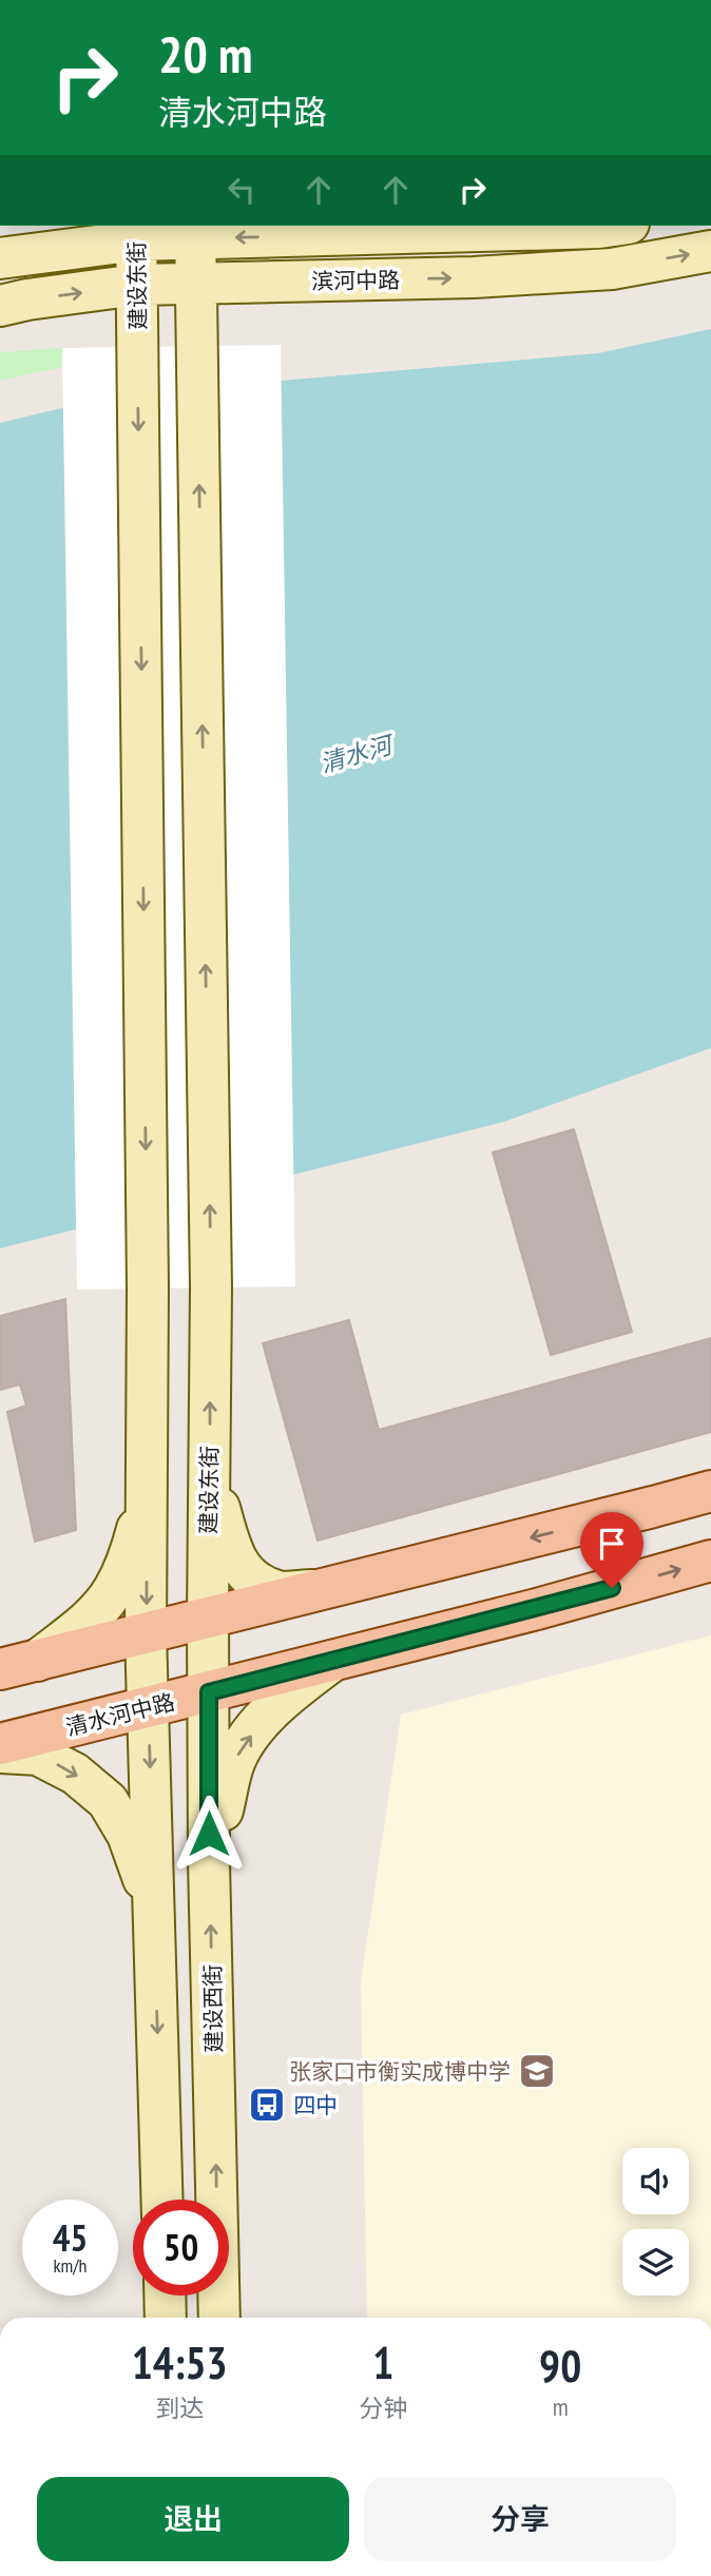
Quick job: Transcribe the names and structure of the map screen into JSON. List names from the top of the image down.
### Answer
{
  "streets": {
    "main road": [
      "滨河中路",
      "建设东街",
      "清水河中路",
      "建设西街"
    ]
  },
  "crossings": [
    ["滨河中路", "建设东街"],
    ["建设东街", "清水河中路"],
    ["建设东街", "建设西街"],
    ["清水河中路", "建设西街"]
  ],
  "water": ["清水河"],
  "places": {
    "school or university": ["张家口市衡实成博中学"],
    "bus stop": ["四中"]
  },
  "page": {
    "turn": ["20 m", "清水河中路"],
    "speed": "45 km/h",
    "limit": "50",
    "eta": [
      "14:53",
      "到达",
      "1",
      "分钟",
      "90",
      "m"
    ],
    "buttons": ["退出", "分享"]
  }
}
